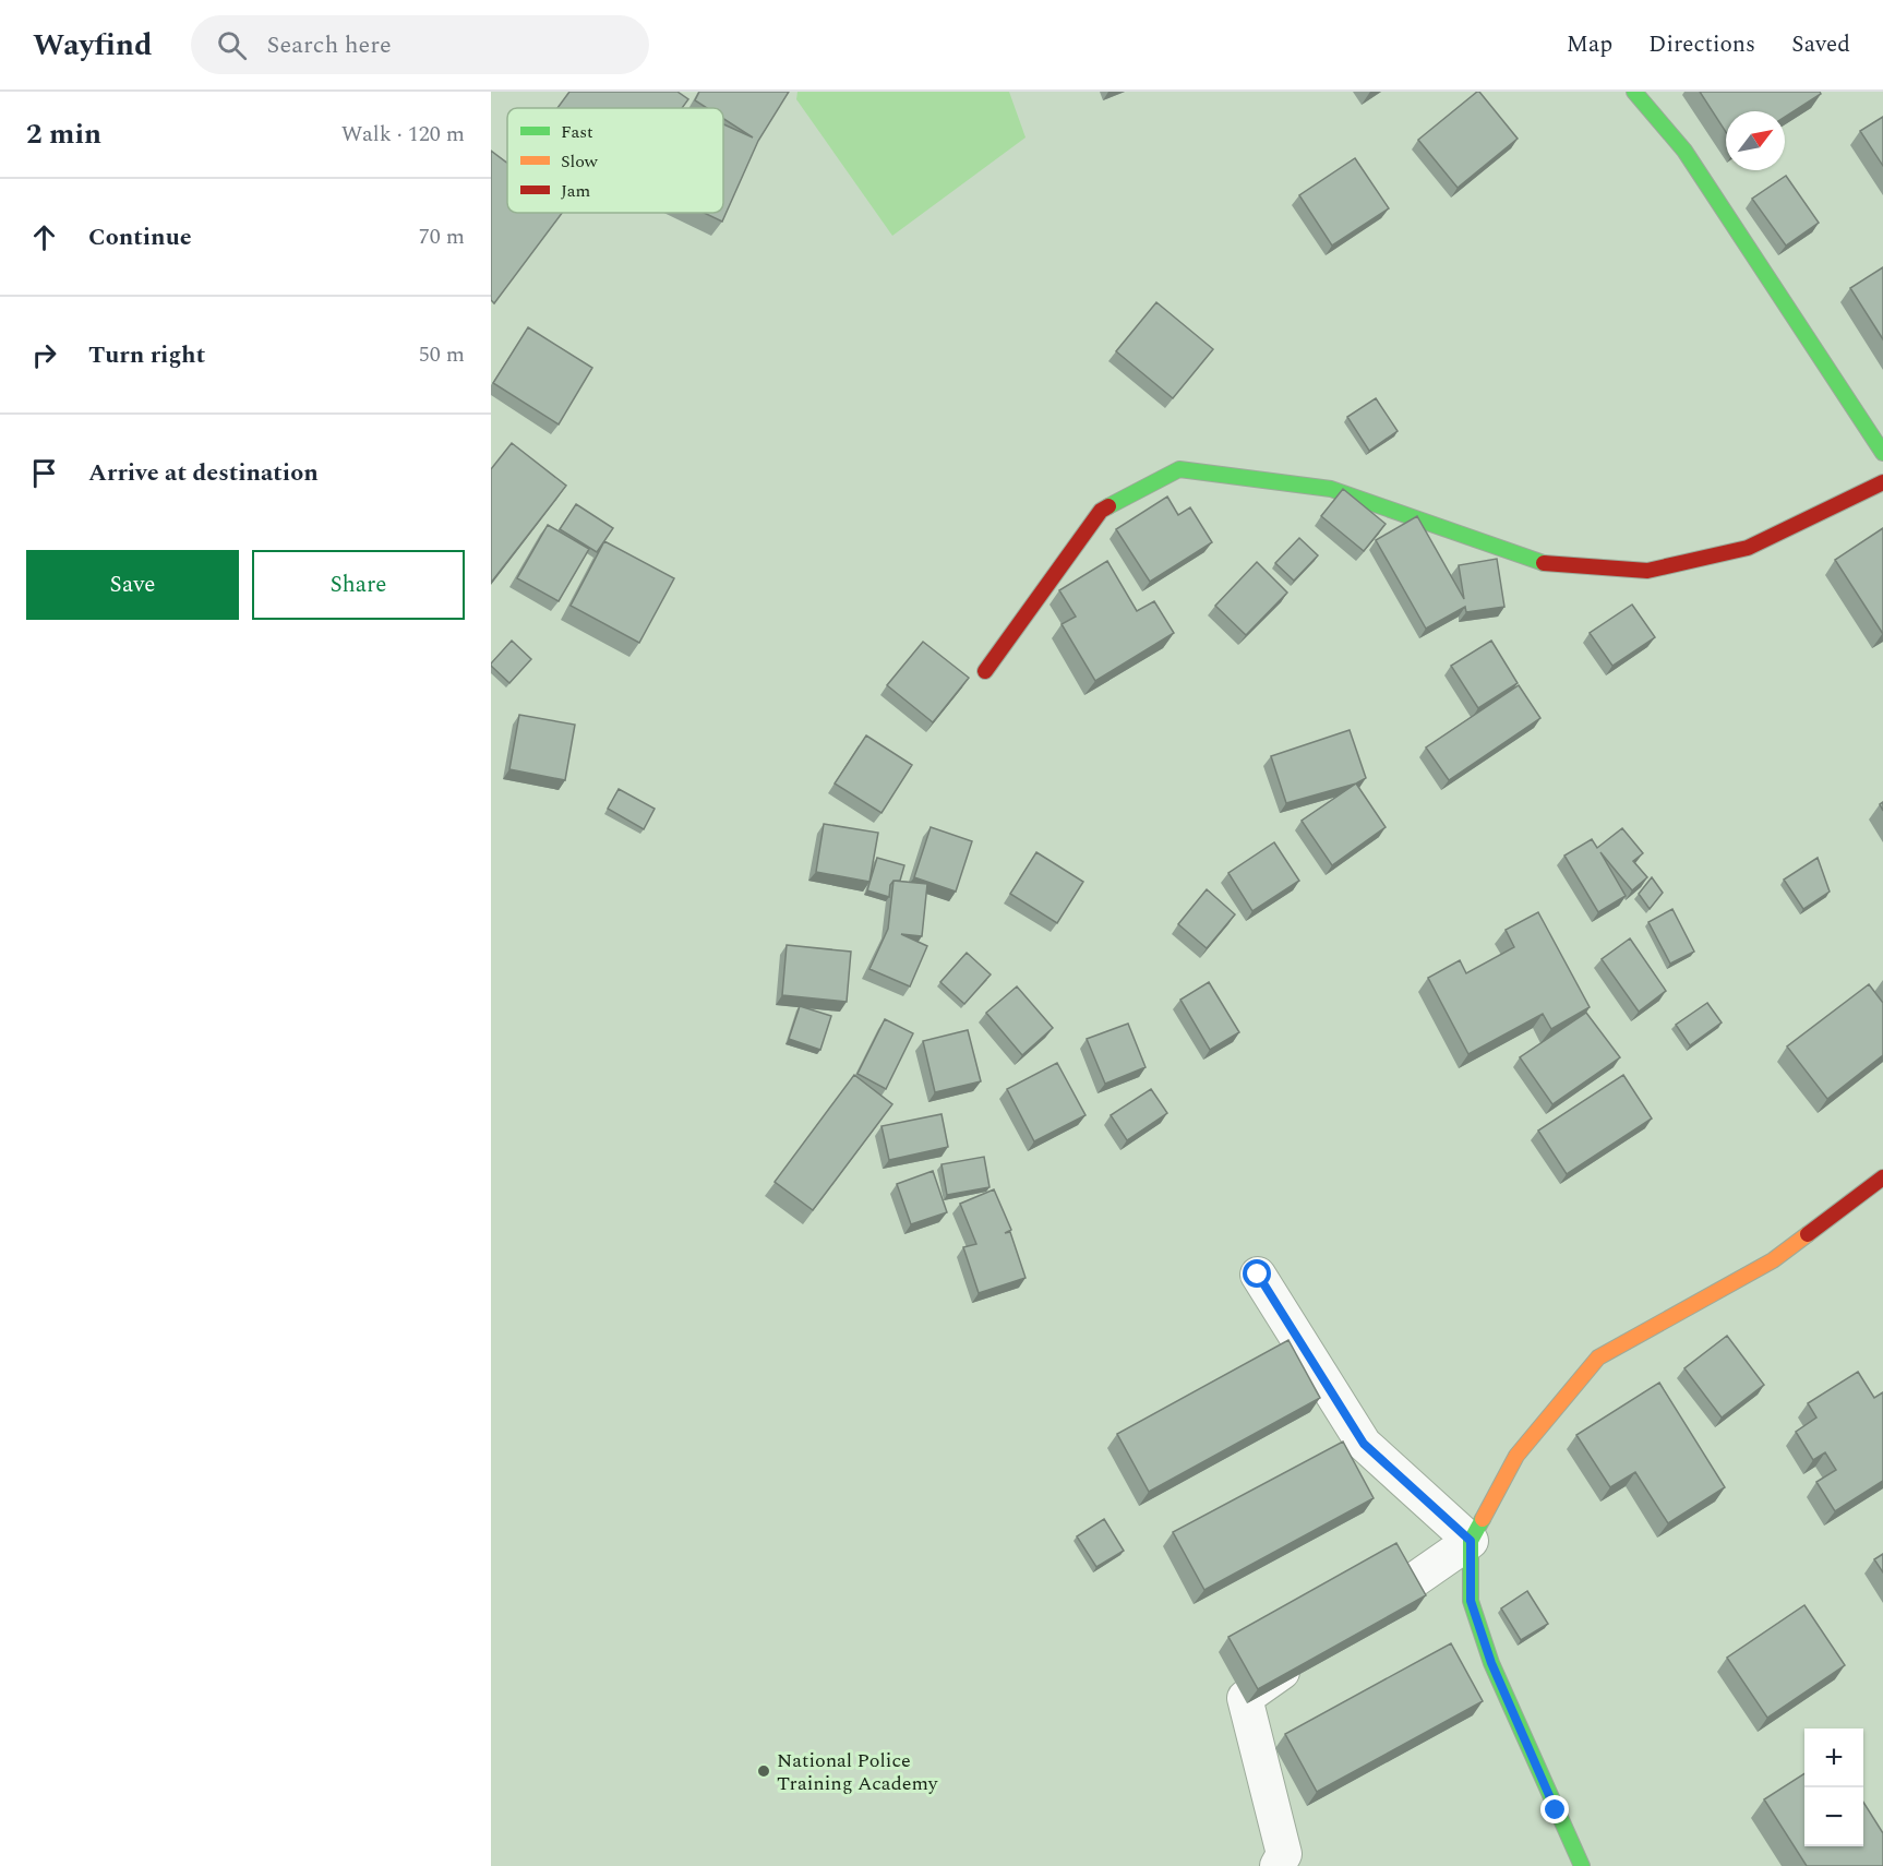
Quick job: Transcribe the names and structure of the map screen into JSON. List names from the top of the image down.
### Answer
{
  "places": ["National Police Training Academy"],
  "legend": ["Fast", "Slow", "Jam"],
  "north": "top right",
  "page": {
    "header": "Wayfind",
    "search": "Search here",
    "nav": ["Map", "Directions", "Saved"],
    "heading": ["2 min", "Walk · 120 m"],
    "list": [
      ["Continue", "70 m"],
      ["Turn right", "50 m"],
      "Arrive at destination"
    ],
    "buttons": ["Save", "Share"],
    "map_buttons": ["+", "−"]
  }
}
